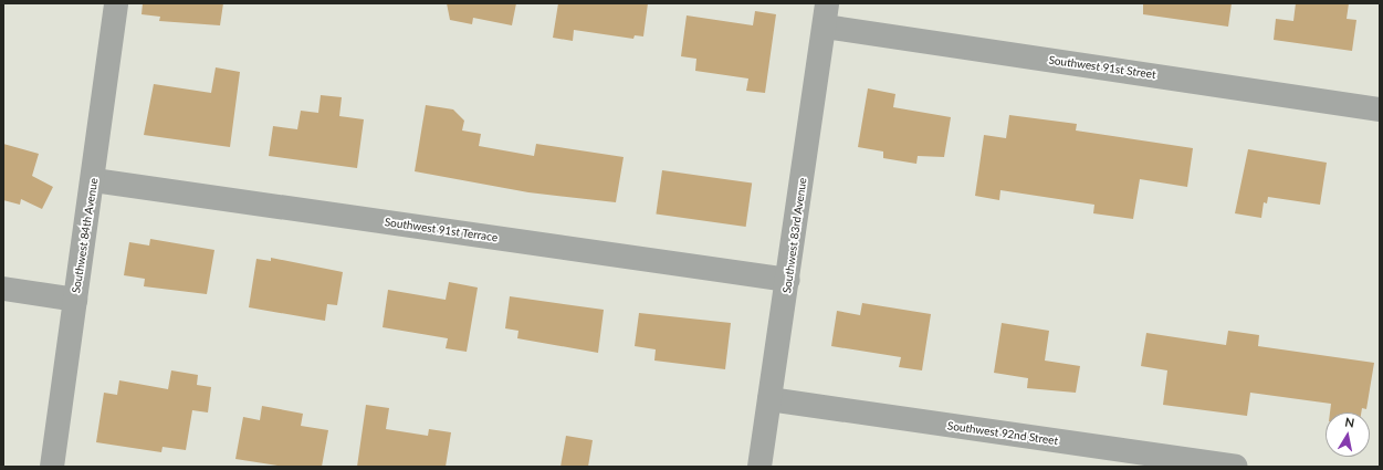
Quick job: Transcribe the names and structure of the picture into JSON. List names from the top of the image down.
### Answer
{
  "streets": {
    "street": [
      "Southwest 91st Street",
      "Southwest 91st Terrace",
      "Southwest 84th Avenue",
      "Southwest 83rd Avenue",
      "Southwest 92nd Street"
    ]
  },
  "crossings": [
    ["Southwest 91st Street", "Southwest 83rd Avenue"],
    ["Southwest 91st Terrace", "Southwest 84th Avenue"],
    ["Southwest 91st Terrace", "Southwest 83rd Avenue"],
    ["Southwest 83rd Avenue", "Southwest 92nd Street"]
  ],
  "north": "top"
}
